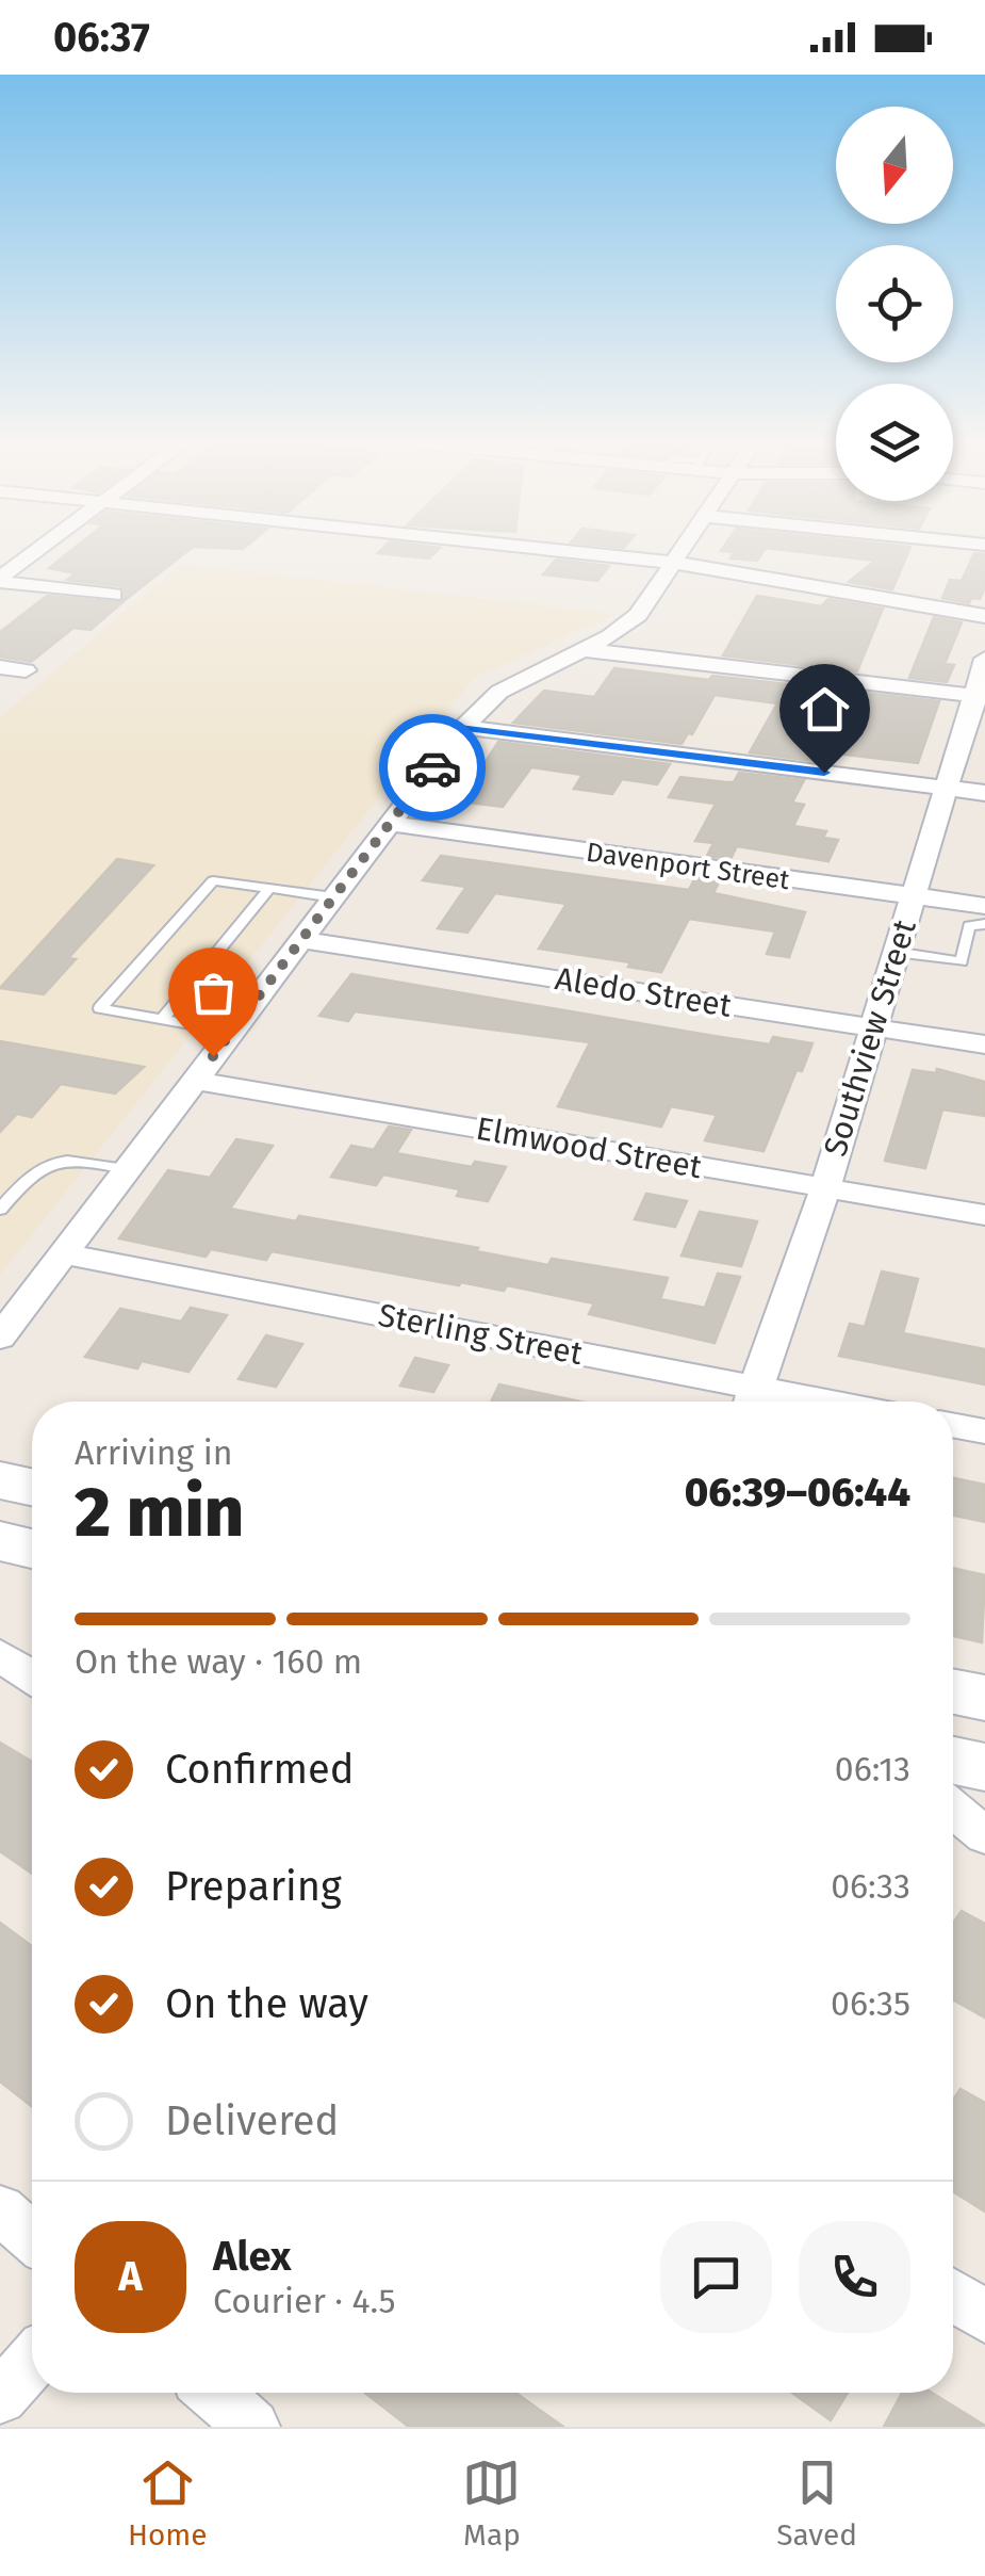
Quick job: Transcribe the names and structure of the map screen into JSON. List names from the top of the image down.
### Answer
{
  "streets": {
    "street": [
      "Davenport Street",
      "Aledo Street",
      "Southview Street",
      "Elmwood Street",
      "Sterling Street"
    ]
  },
  "crossings": [
    ["Davenport Street", "Southview Street"],
    ["Aledo Street", "Southview Street"],
    ["Southview Street", "Elmwood Street"],
    ["Southview Street", "Sterling Street"]
  ],
  "north": "bottom",
  "page": {
    "status": "06:37",
    "heading": ["2 min", "Arriving in", "06:39–06:44"],
    "panel": ["Alex", "Courier · 4.5"],
    "bar": "On the way · 160 m",
    "list": [
      ["Confirmed", "06:13"],
      ["Preparing", "06:33"],
      ["On the way", "06:35"],
      "Delivered"
    ],
    "round": "A",
    "tabs": ["Home", "Map", "Saved"]
  }
}
